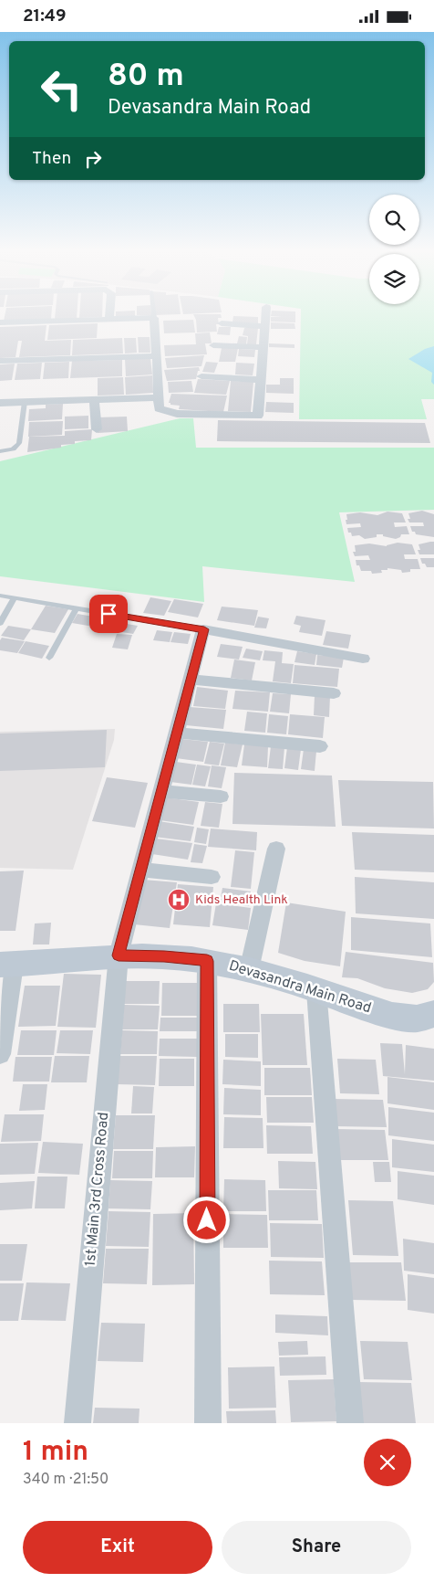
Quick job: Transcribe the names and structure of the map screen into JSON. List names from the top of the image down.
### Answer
{
  "streets": {
    "main road": ["Devasandra Main Road"],
    "street": ["1st Main 3rd Cross Road"]
  },
  "crossings": [
    ["Devasandra Main Road", "1st Main 3rd Cross Road"]
  ],
  "places": {
    "hospital": ["Kids Health Link"]
  },
  "page": {
    "status": "21:49",
    "turn": ["80 m", "Devasandra Main Road"],
    "then": "Then",
    "heading": ["1 min", "340 m · 21:50"],
    "buttons": ["Exit", "Share"]
  }
}
